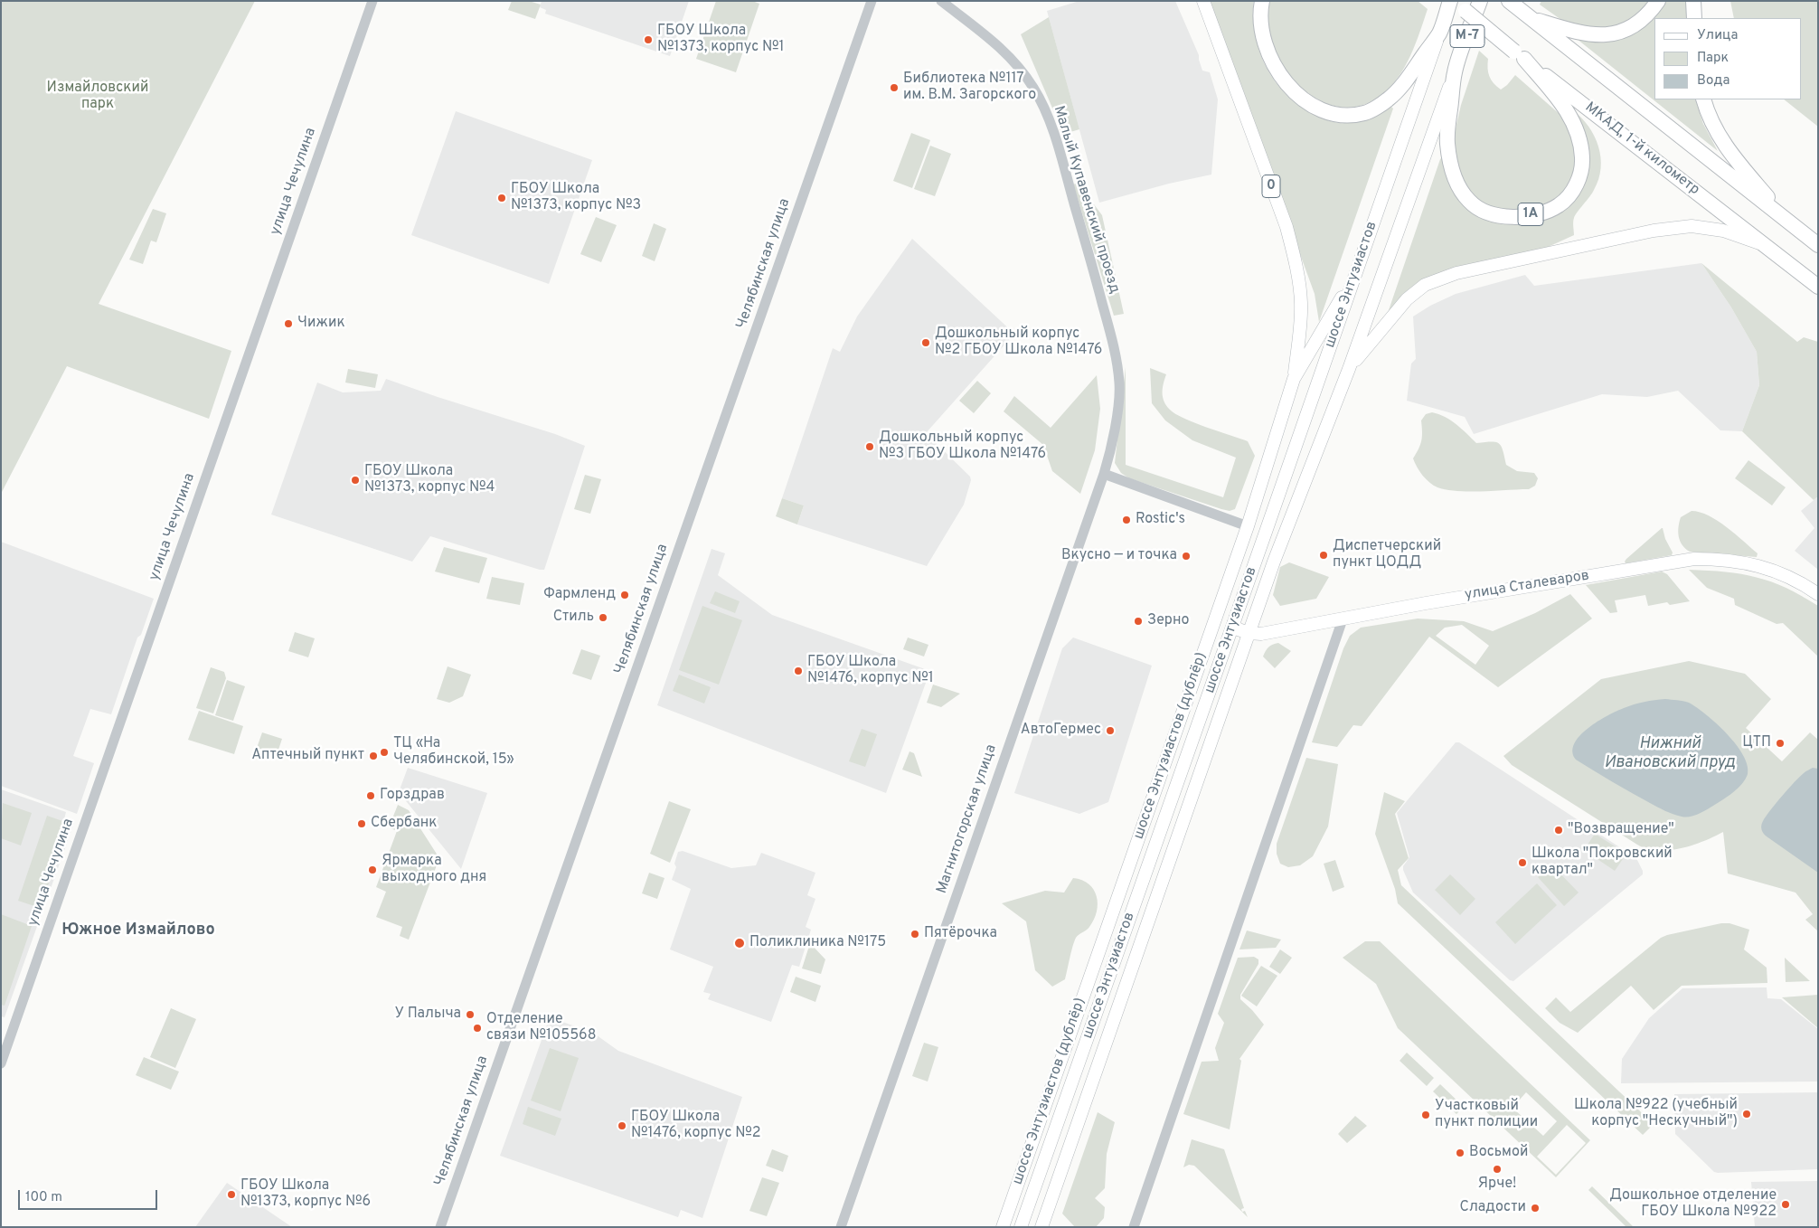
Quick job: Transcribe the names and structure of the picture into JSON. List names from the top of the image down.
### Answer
{
  "streets": {
    "highway": ["М-7", "МКАД, 1-й километр", "1A"],
    "main road": [
      "0",
      "шоссе Энтузиастов",
      "улица Сталеваров",
      "шоссе Энтузиастов (дублёр)"
    ],
    "street": [
      "улица Чечулина",
      "Малый Купавенский проезд",
      "Челябинская улица",
      "Магнитогорская улица"
    ]
  },
  "crossings": [
    ["М-7", "МКАД, 1-й километр"],
    ["М-7", "1A"],
    ["М-7", "шоссе Энтузиастов"],
    ["МКАД, 1-й километр", "1A"],
    ["0", "шоссе Энтузиастов (дублёр)"],
    ["Малый Купавенский проезд", "Магнитогорская улица"],
    ["1A", "шоссе Энтузиастов"],
    ["шоссе Энтузиастов", "улица Сталеваров"],
    ["шоссе Энтузиастов", "шоссе Энтузиастов (дублёр)"]
  ],
  "districts": ["Южное Измайлово"],
  "water": ["Нижний Ивановский пруд"],
  "parks": ["Измайловский парк"],
  "places": [
    "ГБОУ Школа №1373, корпус №1",
    "Библиотека №117 им. В.М. Загорского",
    "ГБОУ Школа №1373, корпус №3",
    "Чижик",
    "Дошкольный корпус №2 ГБОУ Школа №1476",
    "Дошкольный корпус №3 ГБОУ Школа №1476",
    "ГБОУ Школа №1373, корпус №4",
    "Rostic's",
    "Диспетчерский пункт ЦОДД",
    "Вкусно — и точка",
    "Фармленд",
    "Стиль",
    "Зерно",
    "ГБОУ Школа №1476, корпус №1",
    "АвтоГермес",
    "ЦТП",
    "ТЦ «На Челябинской, 15»",
    "Аптечный пункт",
    "Горздрав",
    "Сбербанк",
    "\"Возвращение\"",
    "Школа \"Покровский квартал\"",
    "Ярмарка выходного дня",
    "Пятёрочка",
    "Поликлиника №175",
    "У Палыча",
    "Отделение связи №105568",
    "Школа №922 (учебный корпус \"Нескучный\")",
    "Участковый пункт полиции",
    "ГБОУ Школа №1476, корпус №2",
    "Восьмой",
    "Ярче!",
    "ГБОУ Школа №1373, корпус №6",
    "Дошкольное отделение ГБОУ Школа №922",
    "Сладости"
  ],
  "legend": ["Улица", "Парк", "Вода"],
  "scale_bar": "100 m"
}
